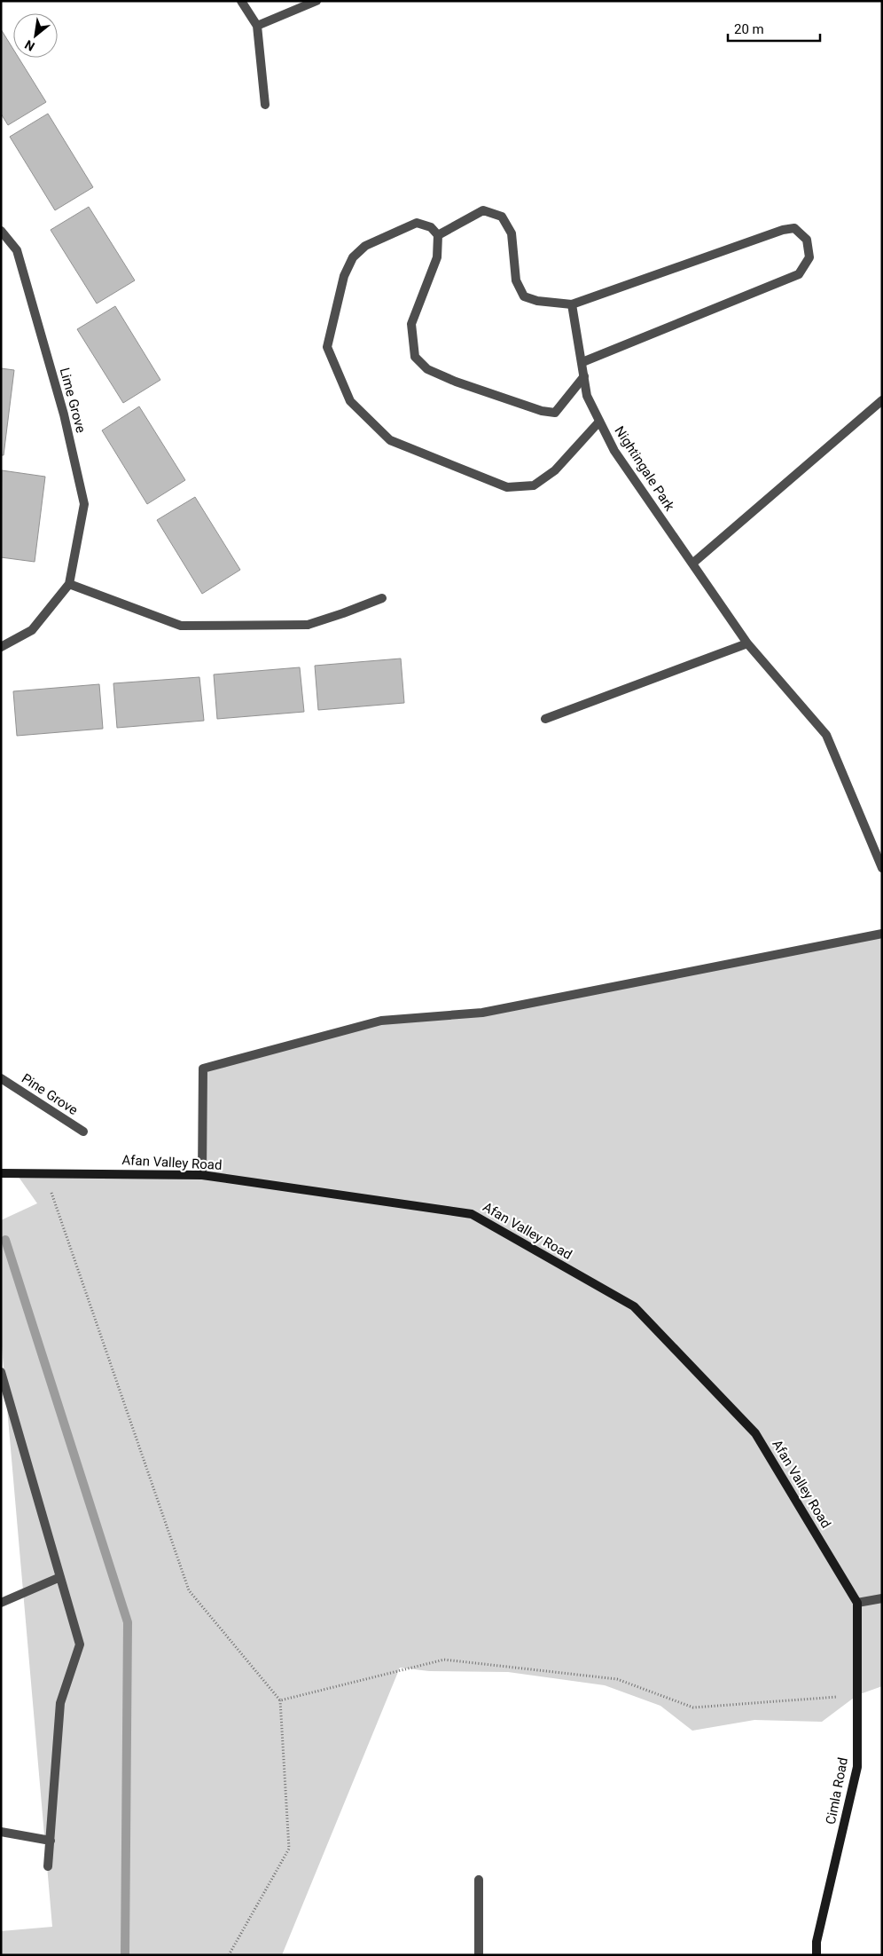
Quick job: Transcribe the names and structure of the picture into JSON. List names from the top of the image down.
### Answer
{
  "streets": {
    "main road": ["Afan Valley Road", "Cimla Road"],
    "street": ["Lime Grove", "Nightingale Park", "Pine Grove"]
  },
  "crossings": [
    ["Afan Valley Road", "Cimla Road"]
  ],
  "scale_bar": "20 m",
  "north": "bottom left"
}
